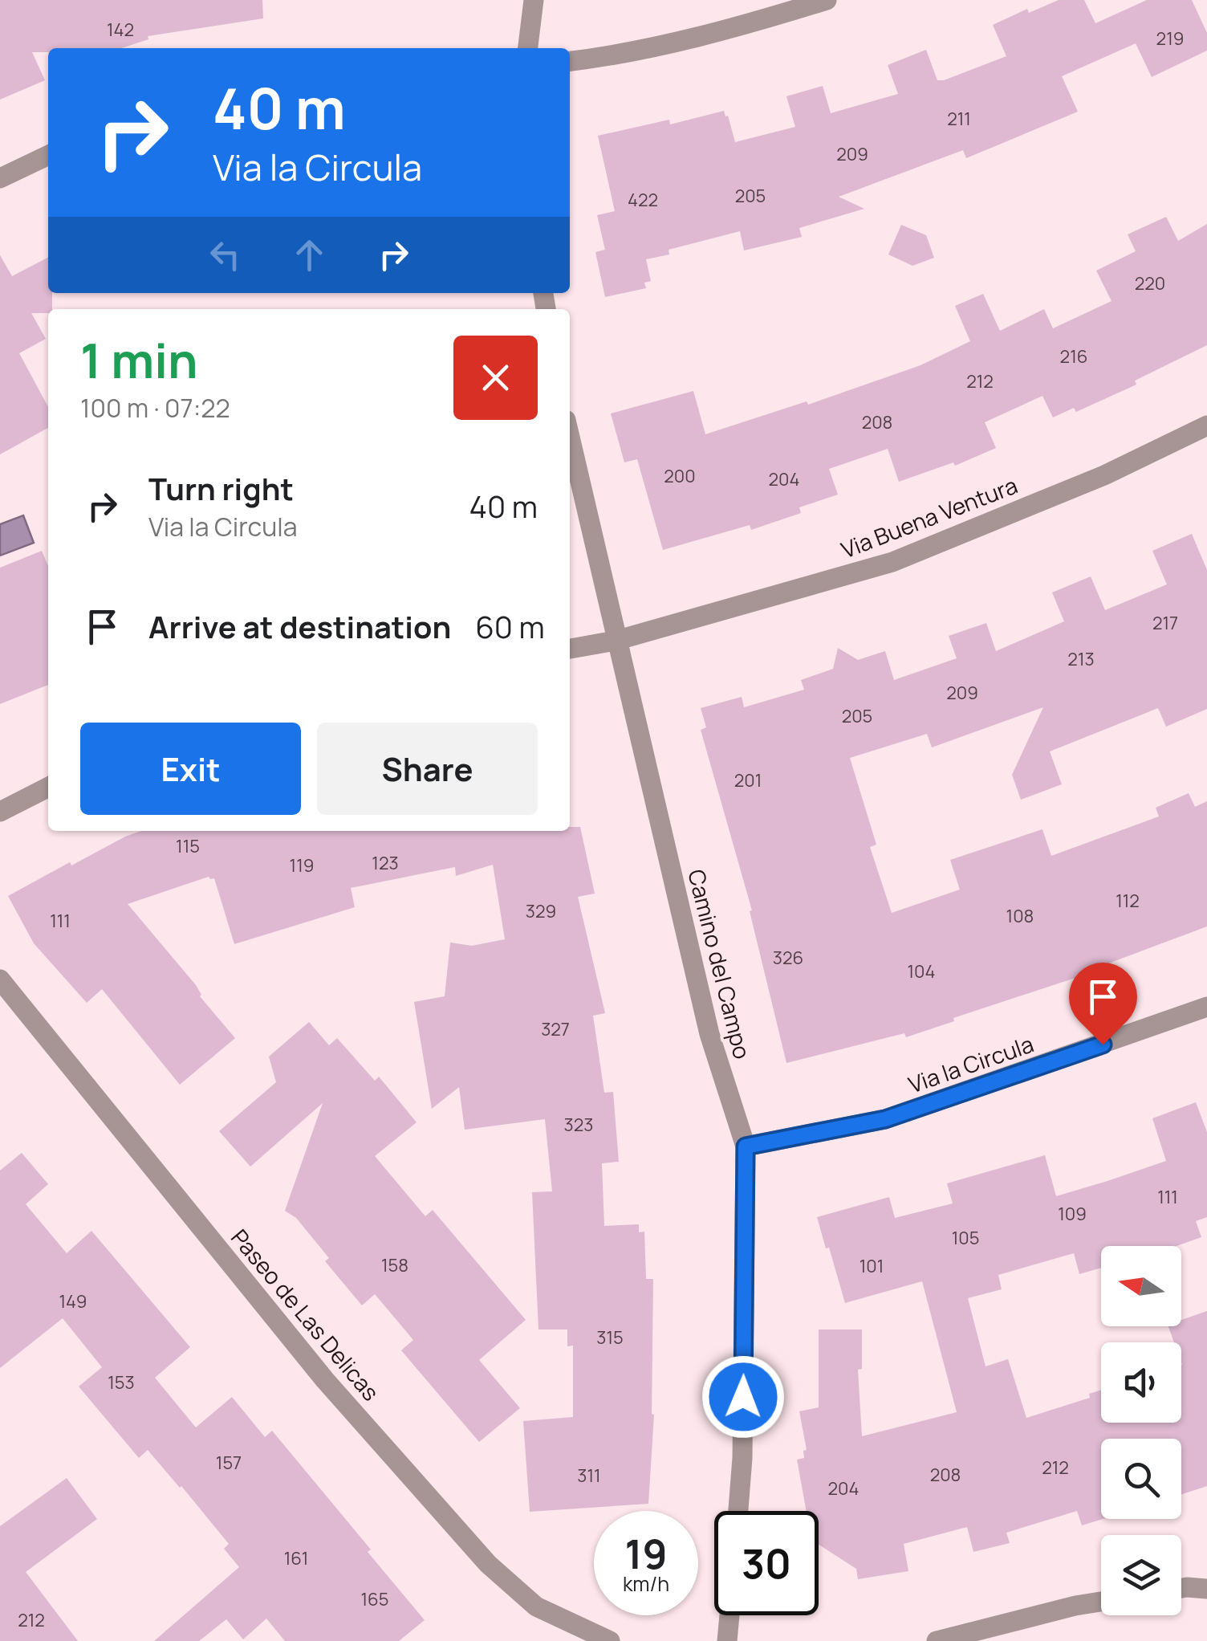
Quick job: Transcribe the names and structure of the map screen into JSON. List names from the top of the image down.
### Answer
{
  "streets": {
    "street": [
      "Via Buena Ventura",
      "Camino del Campo",
      "Via la Circula",
      "Paseo de Las Delicas"
    ]
  },
  "crossings": [
    ["Via Buena Ventura", "Camino del Campo"],
    ["Camino del Campo", "Via la Circula"]
  ],
  "house_numbers": [
    "142",
    "219",
    "211",
    "209",
    "205",
    "422",
    "220",
    "216",
    "212",
    "208",
    "200",
    "204",
    "217",
    "213",
    "209",
    "205",
    "201",
    "115",
    "123",
    "119",
    "112",
    "329",
    "108",
    "111",
    "326",
    "104",
    "327",
    "323",
    "111",
    "109",
    "105",
    "158",
    "101",
    "149",
    "315",
    "153",
    "157",
    "212",
    "208",
    "311",
    "204",
    "161",
    "165",
    "212"
  ],
  "north": "left",
  "page": {
    "turn": ["40 m", "Via la Circula"],
    "heading": ["1 min", "100 m · 07:22"],
    "list": [
      {
        "name": "Turn right",
        "note": "Via la Circula",
        "value": "40 m"
      },
      {
        "name": "Arrive at destination",
        "value": "60 m"
      }
    ],
    "buttons": ["Exit", "Share"],
    "speed": "19 km/h",
    "limit": "30"
  }
}
